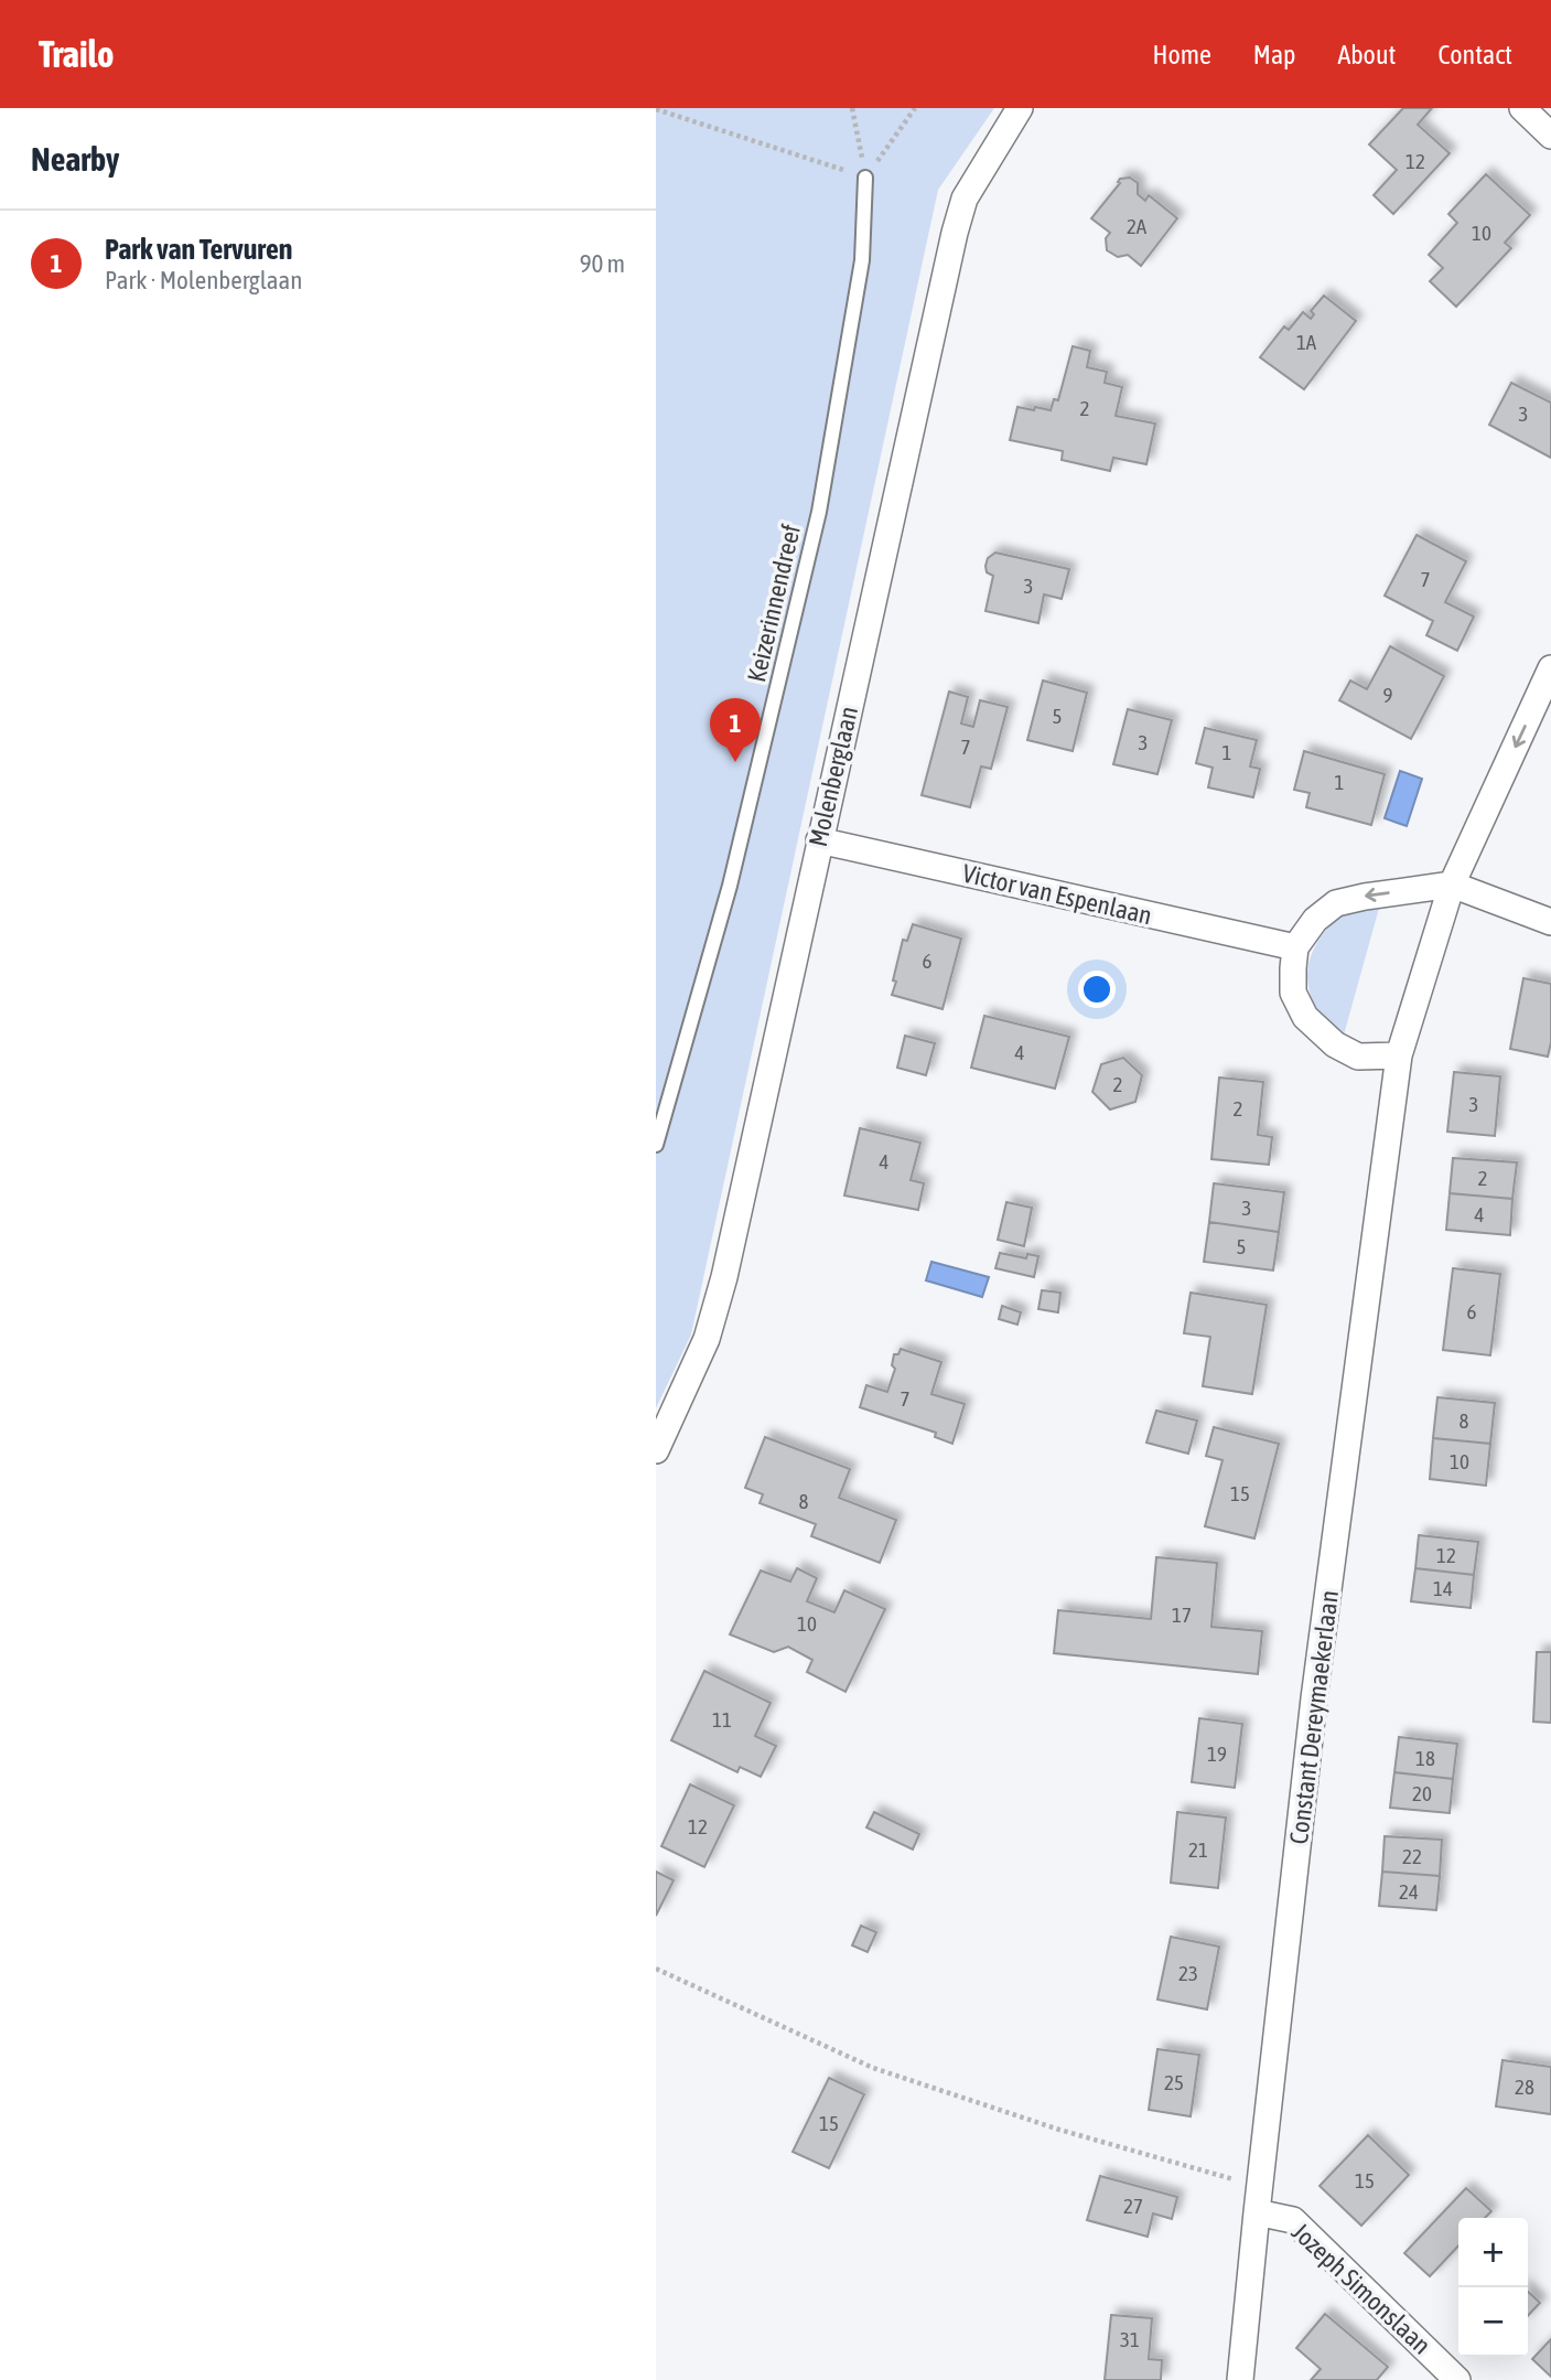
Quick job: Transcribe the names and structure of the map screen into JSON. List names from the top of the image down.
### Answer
{
  "streets": {
    "street": [
      "Molenberglaan",
      "Victor van Espenlaan",
      "Constant Dereymaekerlaan",
      "Jozeph Simonslaan"
    ],
    "lane": ["Keizerinnendreef"]
  },
  "crossings": [
    ["Molenberglaan", "Victor van Espenlaan"],
    ["Constant Dereymaekerlaan", "Jozeph Simonslaan"]
  ],
  "house_numbers": [
    "12",
    "2A",
    "10",
    "1A",
    "2",
    "3",
    "7",
    "3",
    "9",
    "5",
    "3",
    "7",
    "1",
    "1",
    "6",
    "4",
    "2",
    "3",
    "2",
    "4",
    "2",
    "3",
    "4",
    "5",
    "6",
    "7",
    "8",
    "10",
    "15",
    "8",
    "12",
    "14",
    "17",
    "10",
    "11",
    "19",
    "18",
    "20",
    "12",
    "21",
    "22",
    "24",
    "23",
    "25",
    "28",
    "15",
    "15",
    "27",
    "31"
  ],
  "page": {
    "header": "Trailo",
    "nav": [
      "Home",
      "Map",
      "About",
      "Contact"
    ],
    "heading": "Nearby",
    "list": [
      {
        "mark": "1",
        "name": "Park van Tervuren",
        "note": "Park · Molenberglaan",
        "value": "90 m"
      }
    ],
    "pins": "1",
    "map_buttons": ["+", "−"]
  }
}
